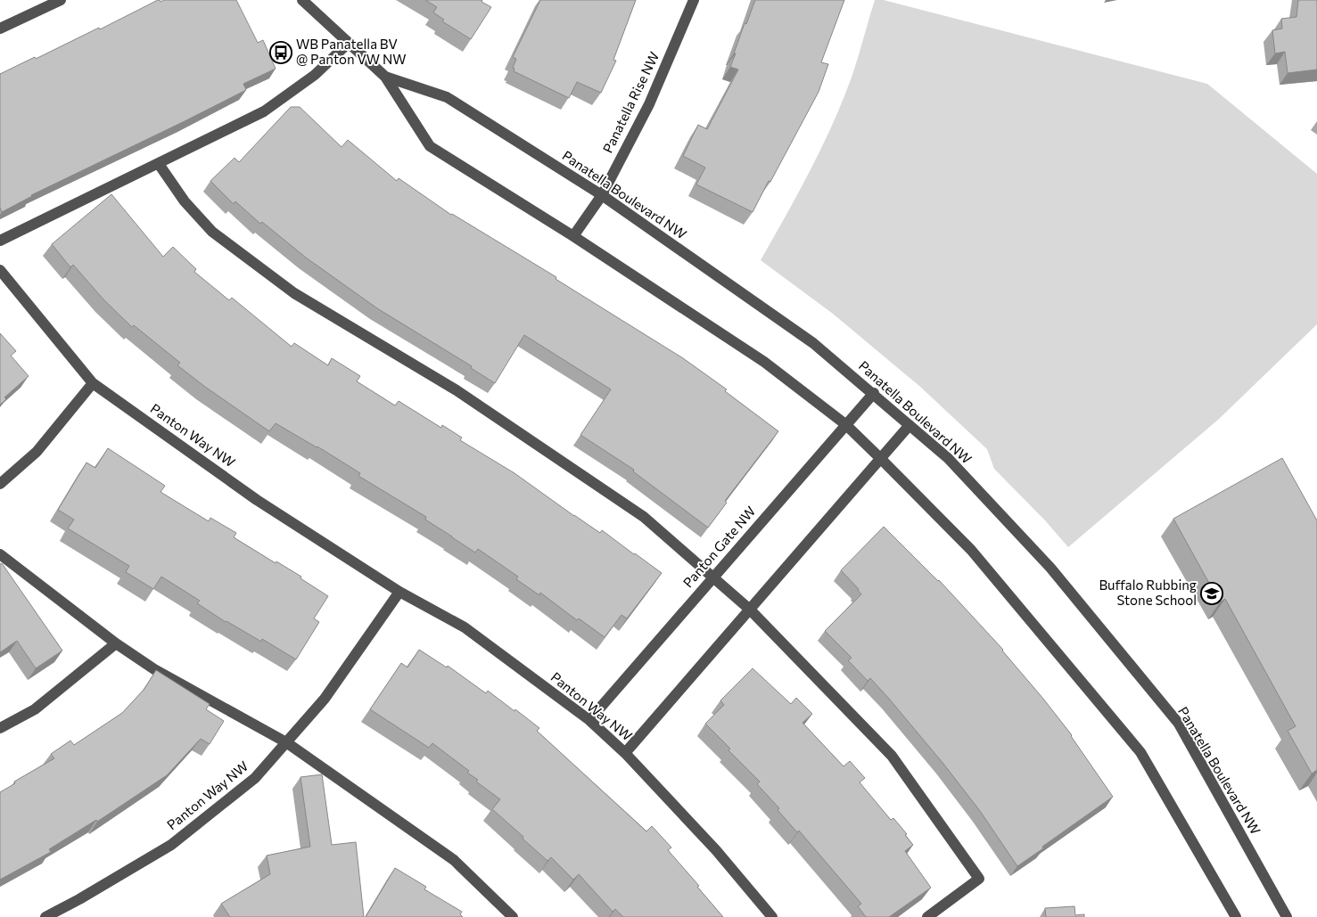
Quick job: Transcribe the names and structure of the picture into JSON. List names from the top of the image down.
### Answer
{
  "streets": {
    "street": [
      "Panatella Rise NW",
      "Panatella Boulevard NW",
      "Panton Way NW",
      "Panton Gate NW"
    ]
  },
  "crossings": [
    ["Panatella Rise NW", "Panatella Boulevard NW"],
    ["Panatella Boulevard NW", "Panton Gate NW"],
    ["Panton Way NW", "Panton Gate NW"]
  ],
  "places": {
    "bus stop": ["WB Panatella BV @ Panton VW NW"],
    "school or university": ["Buffalo Rubbing Stone School"]
  }
}
